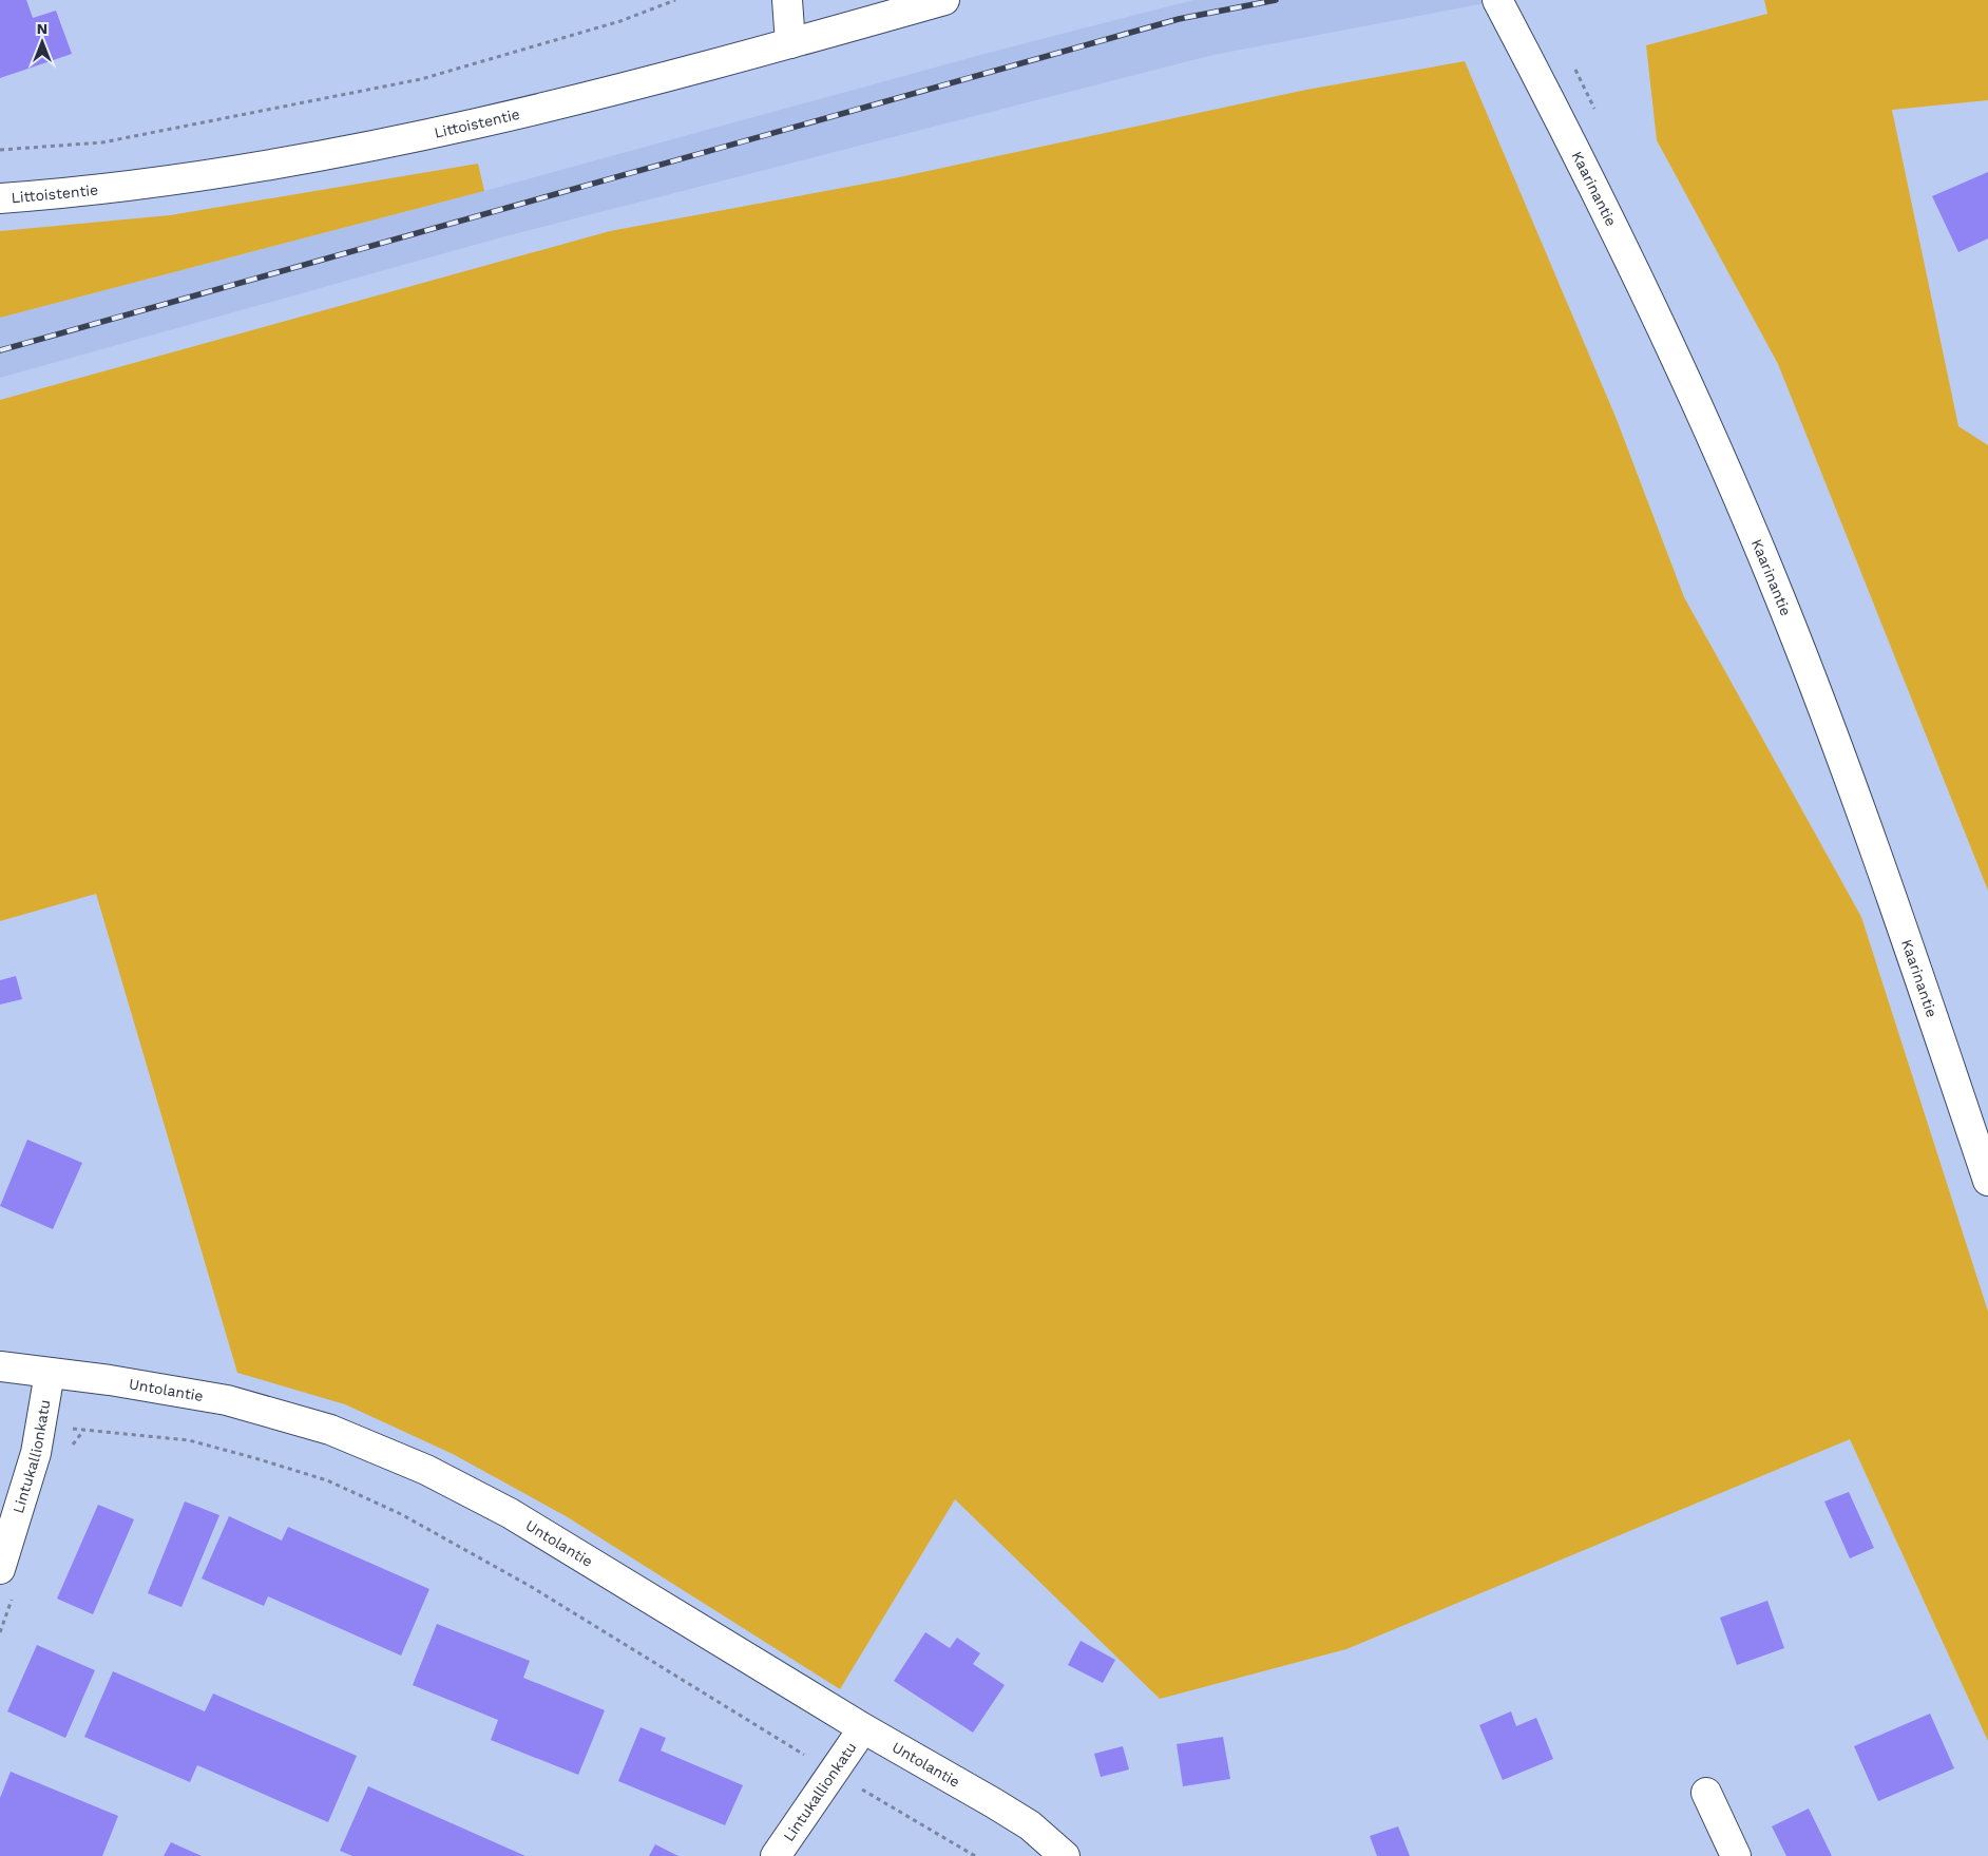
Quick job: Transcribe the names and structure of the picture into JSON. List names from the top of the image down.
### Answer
{
  "streets": {
    "street": [
      "Littoistentie",
      "Kaarinantie",
      "Untolantie",
      "Lintukallionkatu"
    ]
  },
  "crossings": [
    ["Untolantie", "Lintukallionkatu"]
  ],
  "north": "top"
}
